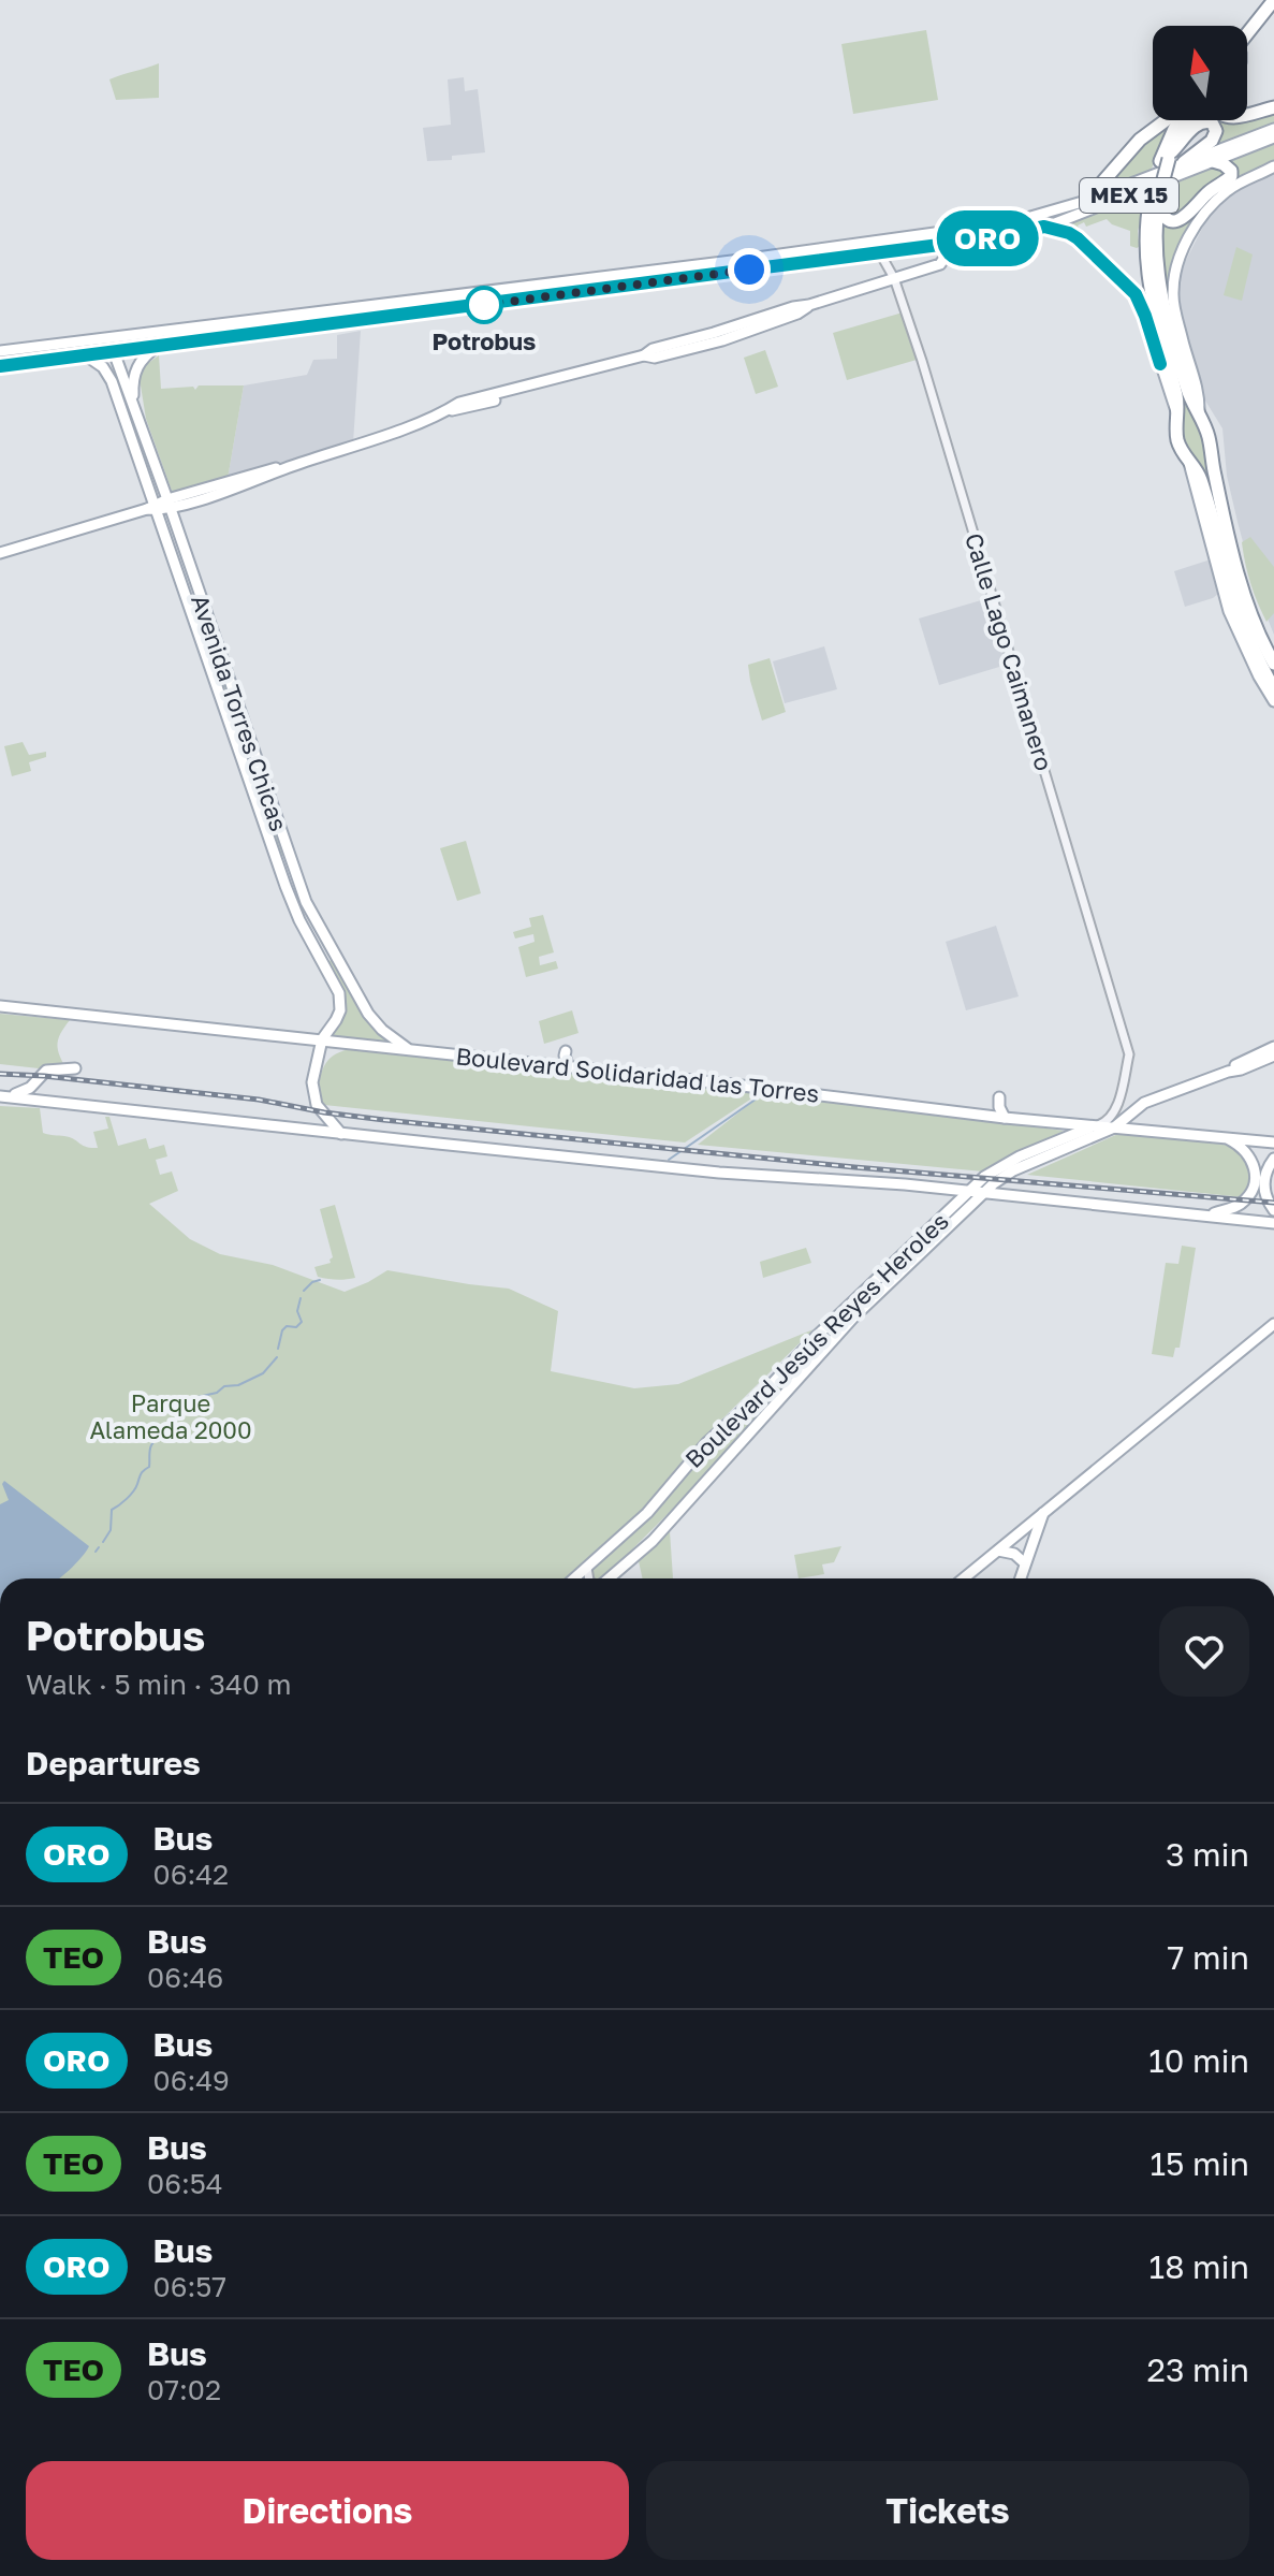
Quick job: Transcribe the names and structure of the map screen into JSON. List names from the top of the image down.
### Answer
{
  "streets": {
    "main road": [
      "MEX 15",
      "Avenida Torres Chicas",
      "Boulevard Solidaridad las Torres",
      "Boulevard Jesús Reyes Heroles"
    ],
    "street": ["Calle Lago Caimanero"]
  },
  "crossings": [
    ["MEX 15", "Calle Lago Caimanero"],
    ["MEX 15", "Avenida Torres Chicas"],
    ["Calle Lago Caimanero", "Boulevard Solidaridad las Torres"],
    ["Calle Lago Caimanero", "Boulevard Jesús Reyes Heroles"],
    ["Avenida Torres Chicas", "Boulevard Solidaridad las Torres"],
    ["Boulevard Solidaridad las Torres", "Boulevard Jesús Reyes Heroles"]
  ],
  "parks": ["Parque Alameda 2000"],
  "places": ["Potrobus"],
  "lines": ["bus line ORO"],
  "north": "top",
  "page": {
    "on_map": "ORO",
    "heading": [
      ["Potrobus", "Walk · 5 min · 340 m"],
      "Departures"
    ],
    "list": [
      {
        "mark": "ORO",
        "name": "Bus",
        "note": "06:42",
        "value": "3 min"
      },
      {
        "mark": "TEO",
        "name": "Bus",
        "note": "06:46",
        "value": "7 min"
      },
      {
        "mark": "ORO",
        "name": "Bus",
        "note": "06:49",
        "value": "10 min"
      },
      {
        "mark": "TEO",
        "name": "Bus",
        "note": "06:54",
        "value": "15 min"
      },
      {
        "mark": "ORO",
        "name": "Bus",
        "note": "06:57",
        "value": "18 min"
      },
      {
        "mark": "TEO",
        "name": "Bus",
        "note": "07:02",
        "value": "23 min"
      }
    ],
    "buttons": ["Directions", "Tickets"]
  }
}
